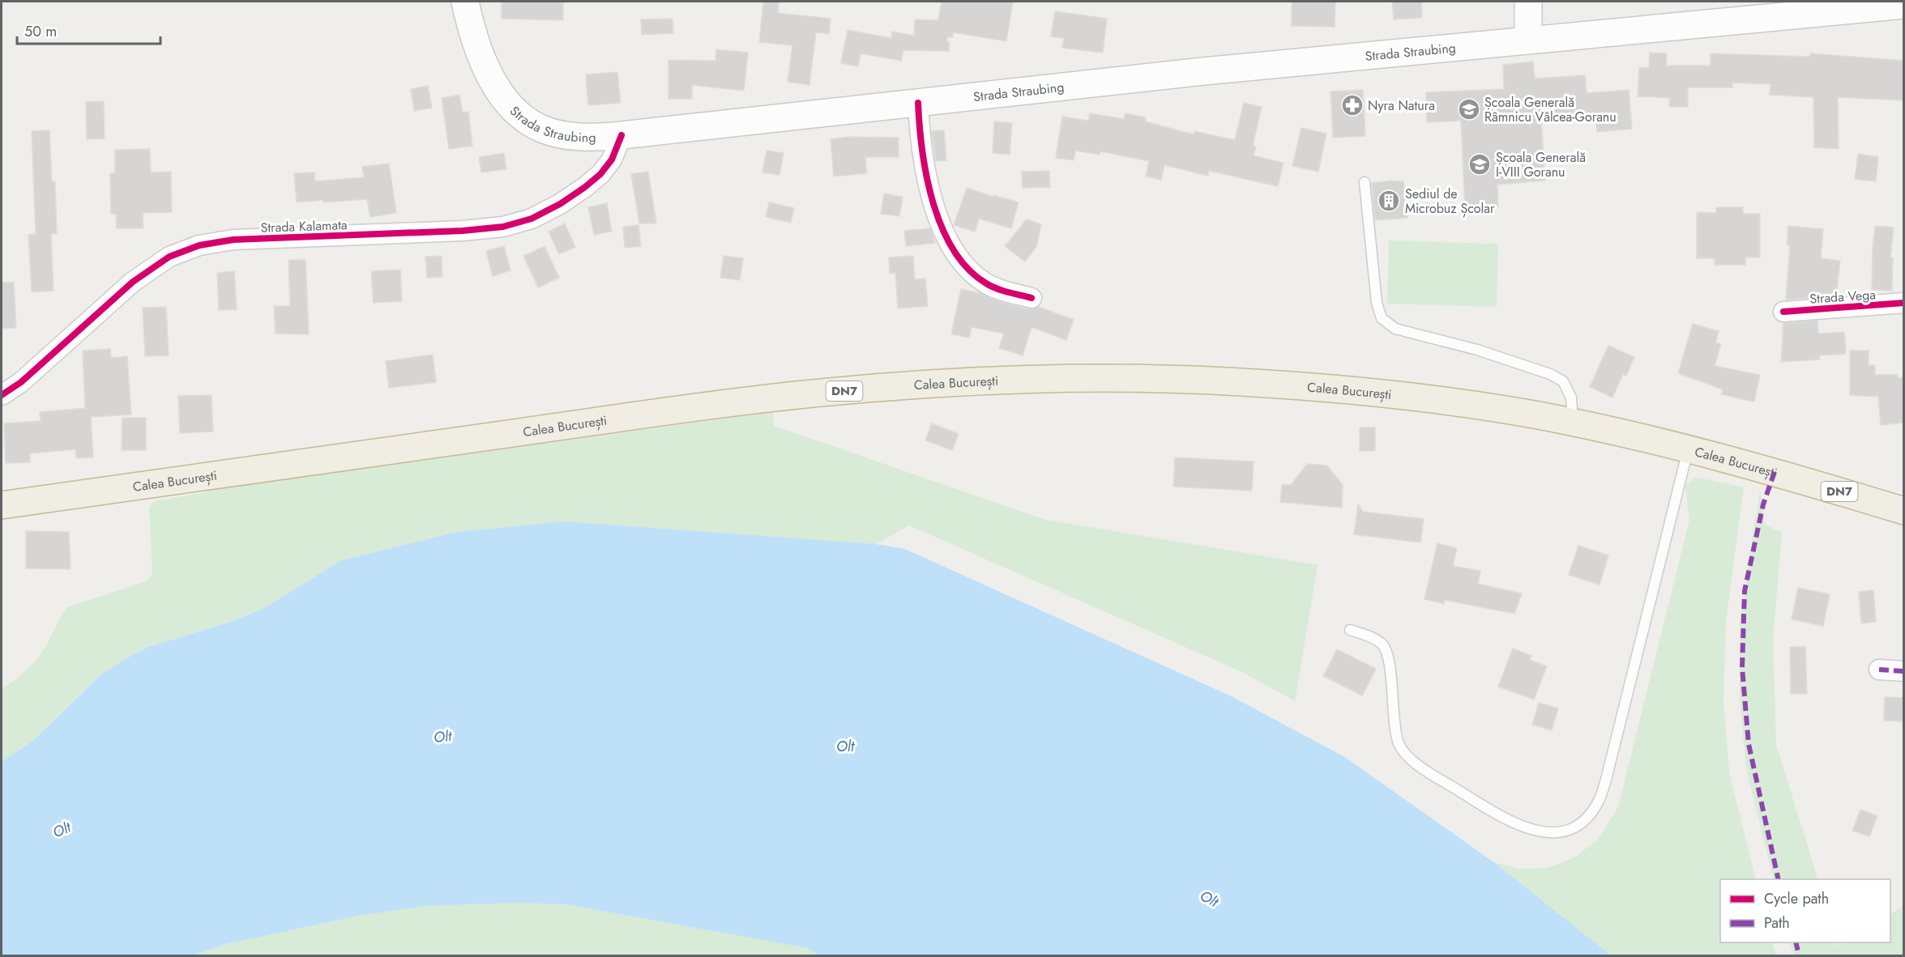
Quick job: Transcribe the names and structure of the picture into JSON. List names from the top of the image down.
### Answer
{
  "streets": {
    "highway": ["Calea București", "DN7"],
    "main road": ["Strada Straubing"],
    "street": ["Strada Kalamata", "Strada Vega"]
  },
  "crossings": [
    ["Strada Straubing", "Strada Kalamata"]
  ],
  "water": ["Olt"],
  "places": {
    "pharmacy": ["Nyra Natura"],
    "school or university": ["Școala Generală Râmnicu Vâlcea-Goranu", "Școala Generală I-VIII Goranu"],
    "building": ["Sediul de Microbuz Școlar"]
  },
  "legend": ["Cycle path", "Path"],
  "scale_bar": "50 m"
}
